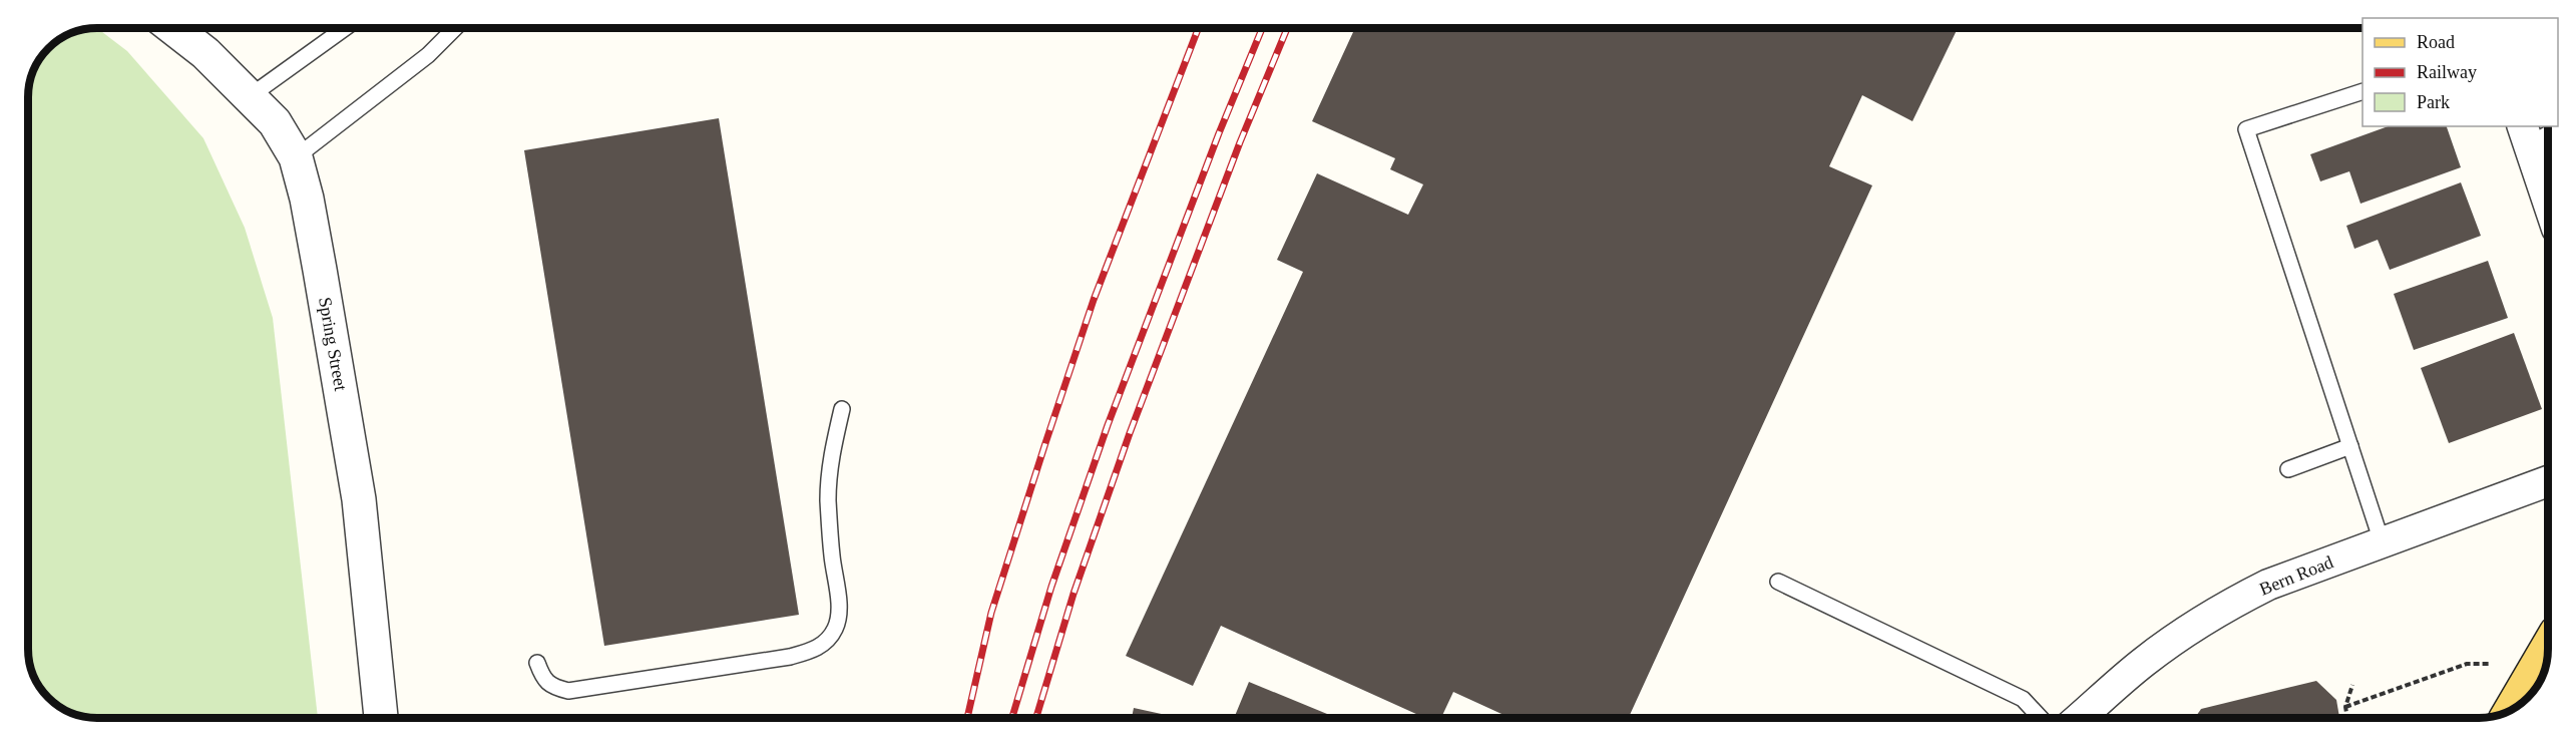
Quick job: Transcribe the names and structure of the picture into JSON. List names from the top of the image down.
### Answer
{
  "streets": {
    "street": ["Spring Street", "Bern Road"]
  },
  "legend": ["Road", "Railway", "Park"]
}
